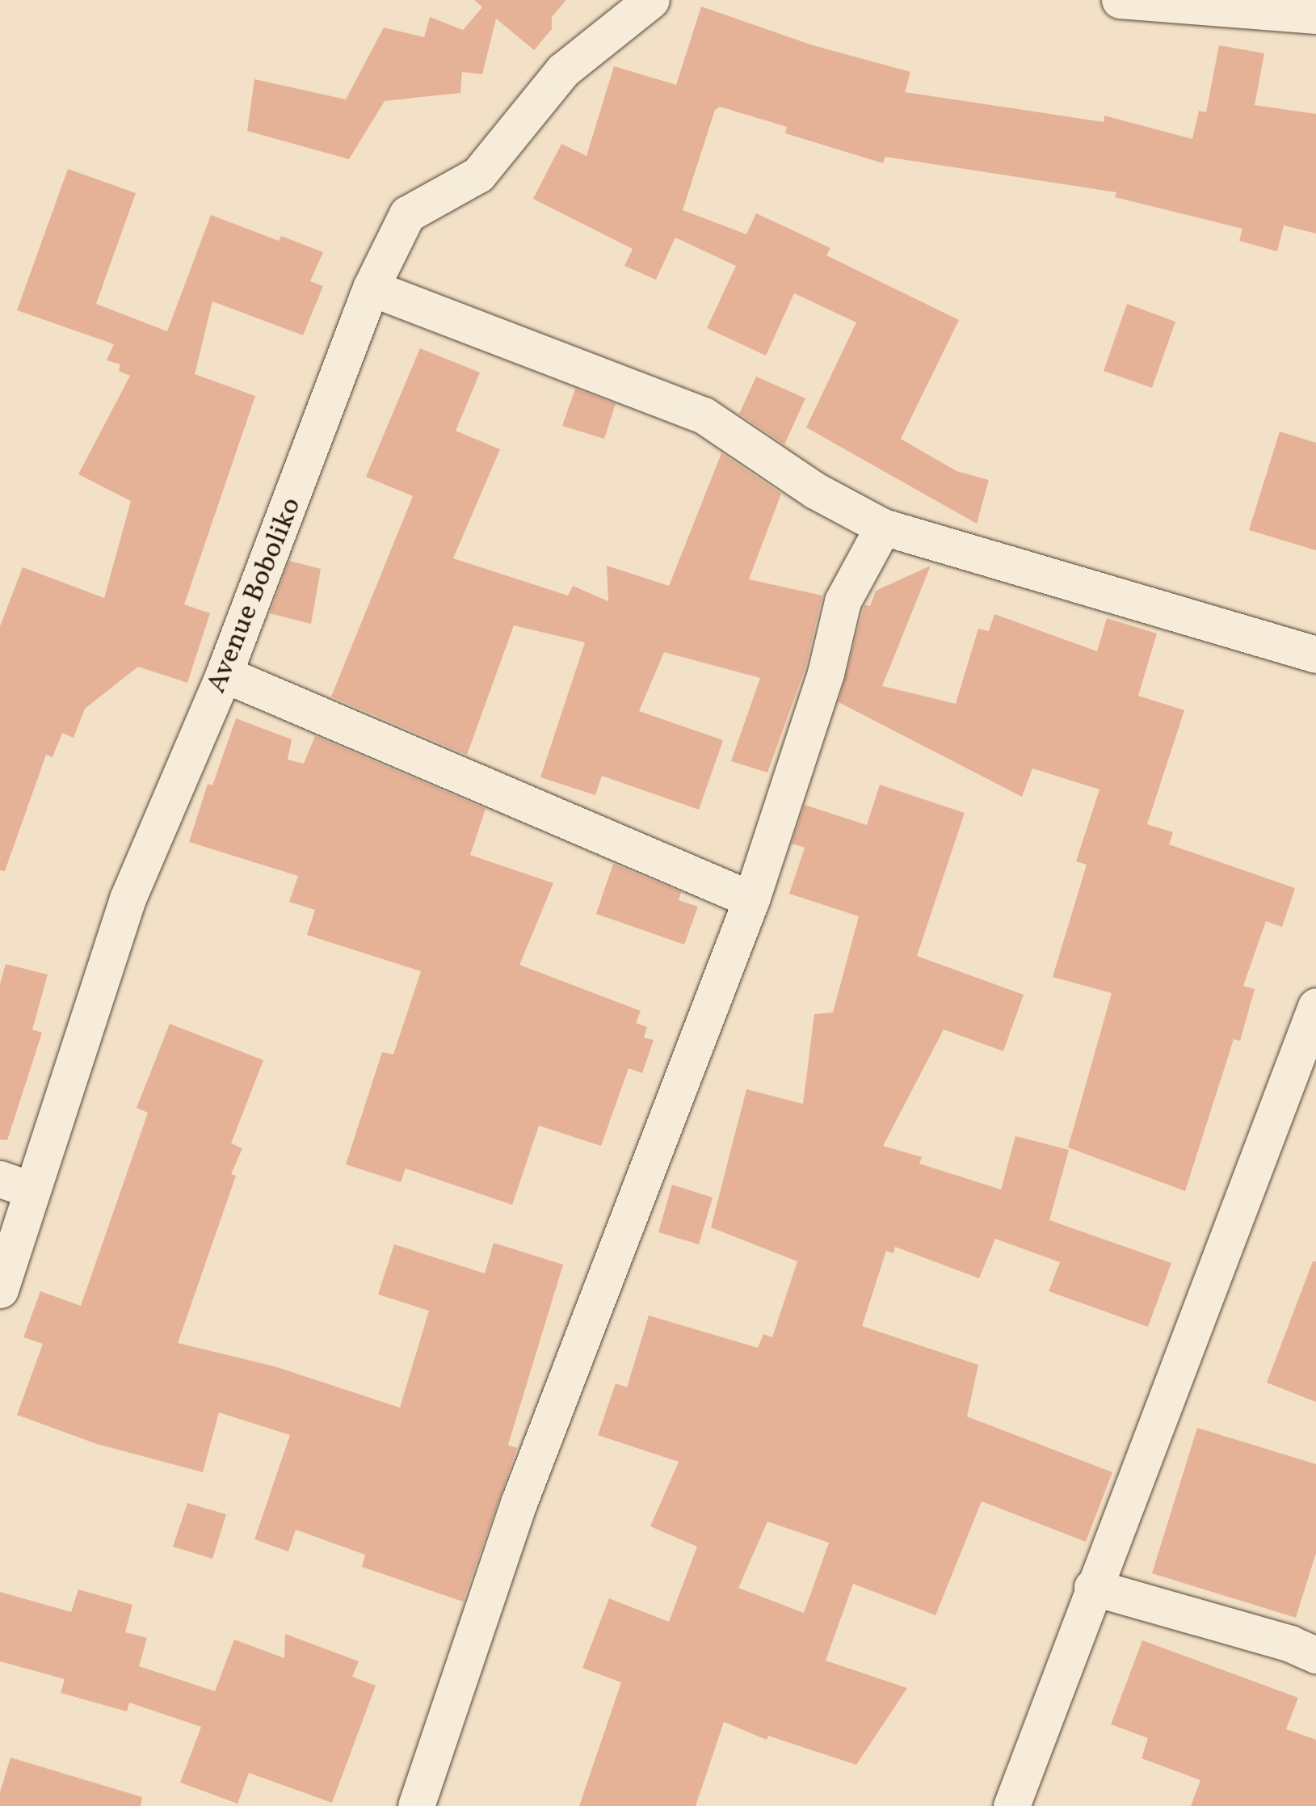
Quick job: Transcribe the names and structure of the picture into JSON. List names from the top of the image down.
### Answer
{
  "streets": {
    "street": ["Avenue Boboliko"]
  }
}
